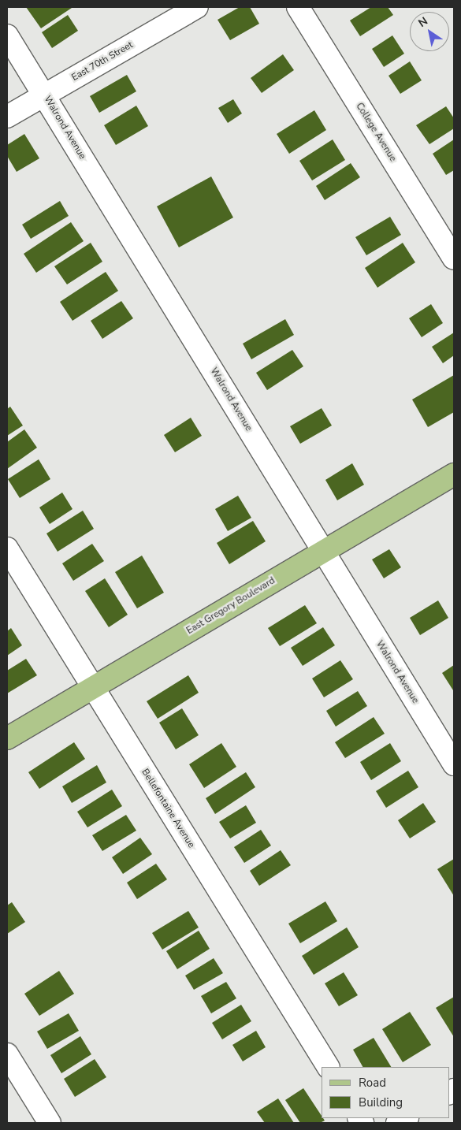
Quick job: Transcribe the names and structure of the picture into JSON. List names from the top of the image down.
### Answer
{
  "streets": {
    "main road": ["East Gregory Boulevard"],
    "street": [
      "East 70th Street",
      "Walrond Avenue",
      "College Avenue",
      "Bellefontaine Avenue"
    ]
  },
  "crossings": [
    ["East 70th Street", "Walrond Avenue"],
    ["Walrond Avenue", "East Gregory Boulevard"],
    ["East Gregory Boulevard", "Bellefontaine Avenue"]
  ],
  "legend": ["Road", "Building"],
  "north": "top left"
}
